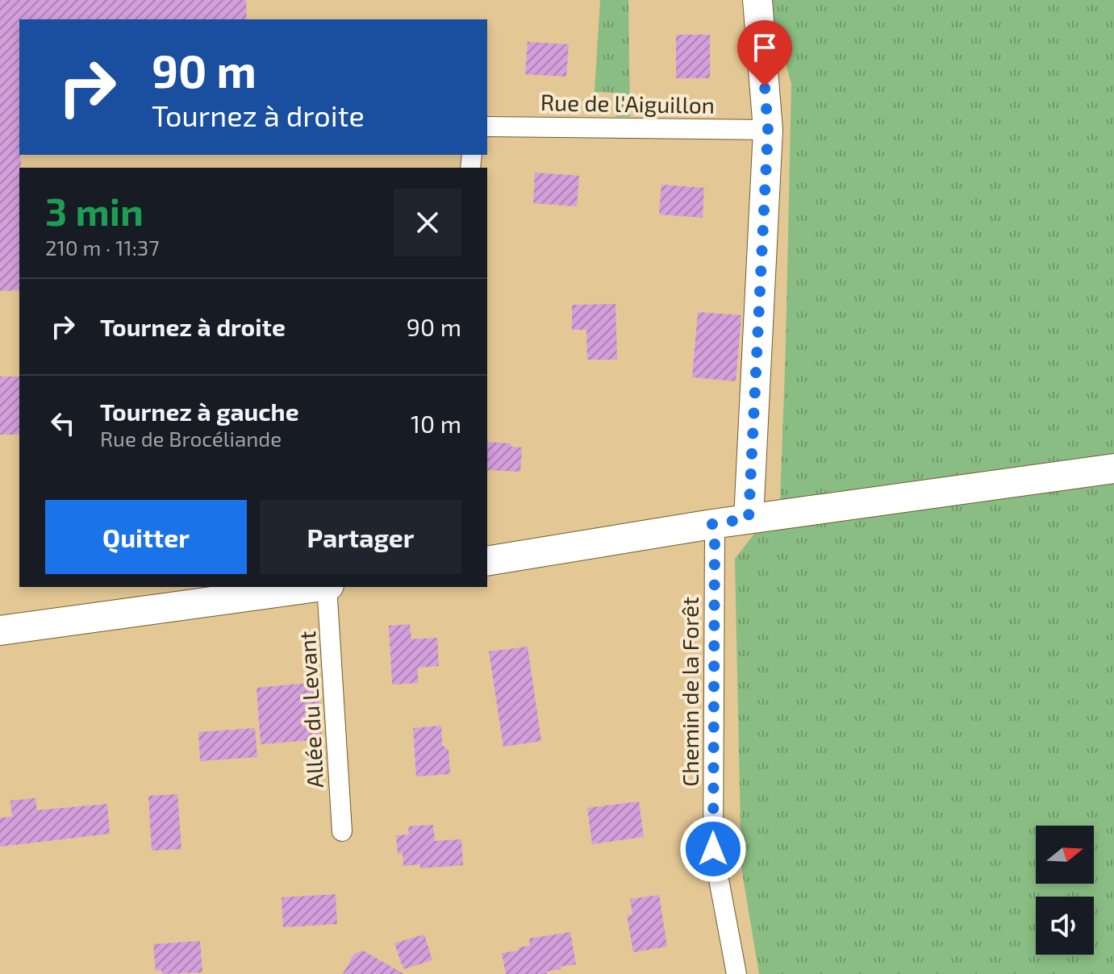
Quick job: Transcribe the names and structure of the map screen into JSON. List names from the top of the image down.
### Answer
{
  "streets": {
    "street": ["Rue de l'Aiguillon", "Chemin de la Forêt", "Allée du Levant"]
  },
  "north": "right",
  "page": {
    "turn": ["90 m", "Tournez à droite"],
    "heading": ["3 min", "210 m · 11:37"],
    "list": [
      {
        "name": "Tournez à droite",
        "value": "90 m"
      },
      {
        "name": "Tournez à gauche",
        "note": "Rue de Brocéliande",
        "value": "10 m"
      }
    ],
    "buttons": ["Quitter", "Partager"]
  }
}
